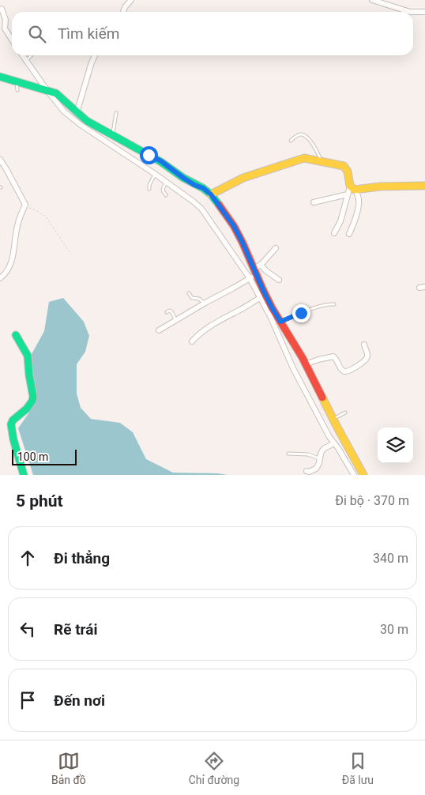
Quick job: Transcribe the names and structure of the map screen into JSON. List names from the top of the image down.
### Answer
{
  "scale_bar": "100 m",
  "page": {
    "search": "Tìm kiếm",
    "scale": "100 m",
    "heading": ["5 phút", "Đi bộ · 370 m"],
    "list": [
      ["Đi thẳng", "340 m"],
      ["Rẽ trái", "30 m"],
      "Đến nơi"
    ],
    "nav": ["Bản đồ", "Chỉ đường", "Đã lưu"]
  }
}
